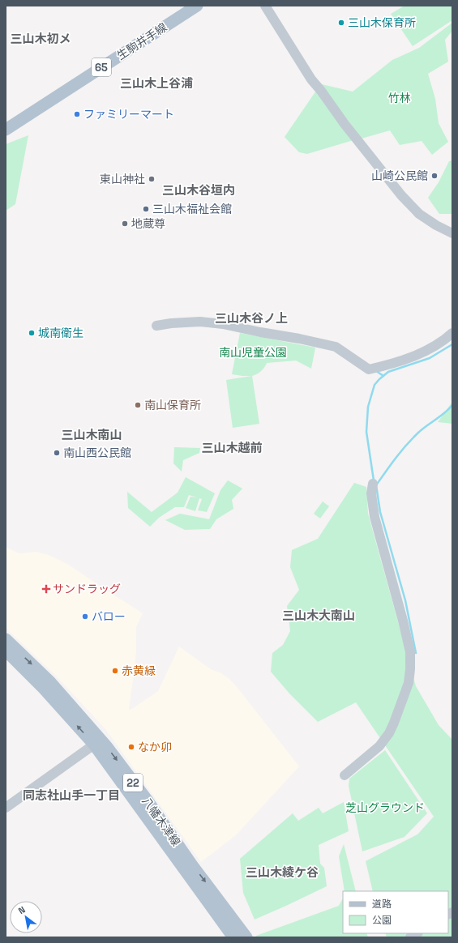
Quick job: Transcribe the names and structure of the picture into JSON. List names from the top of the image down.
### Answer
{
  "streets": {
    "main road": [
      "生駒井手線",
      "65",
      "22",
      "八幡木津線"
    ]
  },
  "districts": [
    "三山木初メ",
    "三山木上谷浦",
    "三山木谷垣内",
    "三山木谷ノ上",
    "三山木南山",
    "三山木越前",
    "三山木大南山",
    "同志社山手一丁目",
    "三山木綾ケ谷"
  ],
  "parks": ["竹林", "南山児童公園", "芝山グラウンド"],
  "places": {
    "other": [
      "三山木保育所",
      "ファミリーマート",
      "山崎公民館",
      "東山神社",
      "三山木福祉会館",
      "地蔵尊",
      "城南衛生",
      "南山保育所",
      "南山西公民館",
      "バロー",
      "赤黄緑",
      "なか卯"
    ],
    "health": ["サンドラッグ"]
  },
  "legend": ["道路", "公園"],
  "north": "top left"
}
